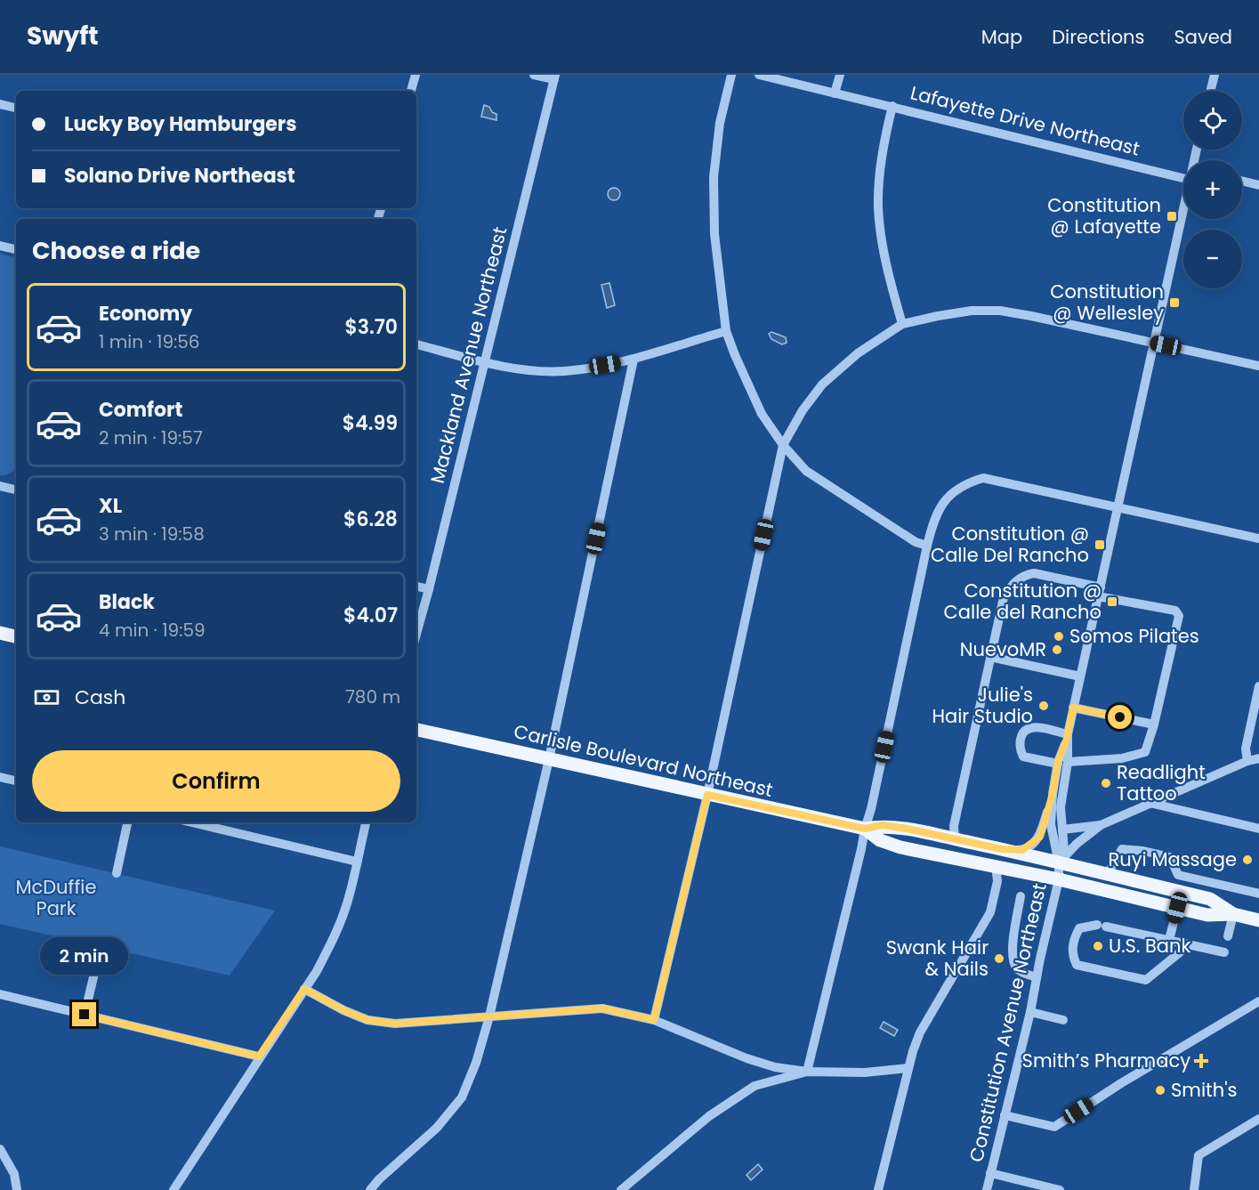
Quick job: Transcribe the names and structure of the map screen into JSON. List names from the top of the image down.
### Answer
{
  "streets": {
    "main road": ["Carlisle Boulevard Northeast"],
    "street": ["Lafayette Drive Northeast", "Mackland Avenue Northeast", "Constitution Avenue Northeast"]
  },
  "crossings": [
    ["Carlisle Boulevard Northeast", "Constitution Avenue Northeast"]
  ],
  "parks": ["McDuffie Park"],
  "places": {
    "transit": [
      "Constitution @ Lafayette",
      "Constitution @ Wellesley",
      "Constitution @ Calle Del Rancho",
      "Constitution @ Calle del Rancho"
    ],
    "other": [
      "Somos Pilates",
      "NuevoMR",
      "Julie's Hair Studio",
      "Readlight Tattoo",
      "Ruyi Massage",
      "U.S. Bank",
      "Swank Hair & Nails",
      "Smith's"
    ],
    "health": ["Smith’s Pharmacy"]
  },
  "page": {
    "header": "Swyft",
    "nav": ["Map", "Directions", "Saved"],
    "map_buttons": ["+", "−"],
    "banner": ["Lucky Boy Hamburgers", "Solano Drive Northeast"],
    "heading": "Choose a ride",
    "list": [
      {
        "name": "Economy",
        "note": "1 min · 19:56",
        "value": "$3.70"
      },
      {
        "name": "Comfort",
        "note": "2 min · 19:57",
        "value": "$4.99"
      },
      {
        "name": "XL",
        "note": "3 min · 19:58",
        "value": "$6.28"
      },
      {
        "name": "Black",
        "note": "4 min · 19:59",
        "value": "$4.07"
      }
    ],
    "pay": ["Cash", "780 m"],
    "buttons": "Confirm",
    "bubble": "2 min"
  }
}
